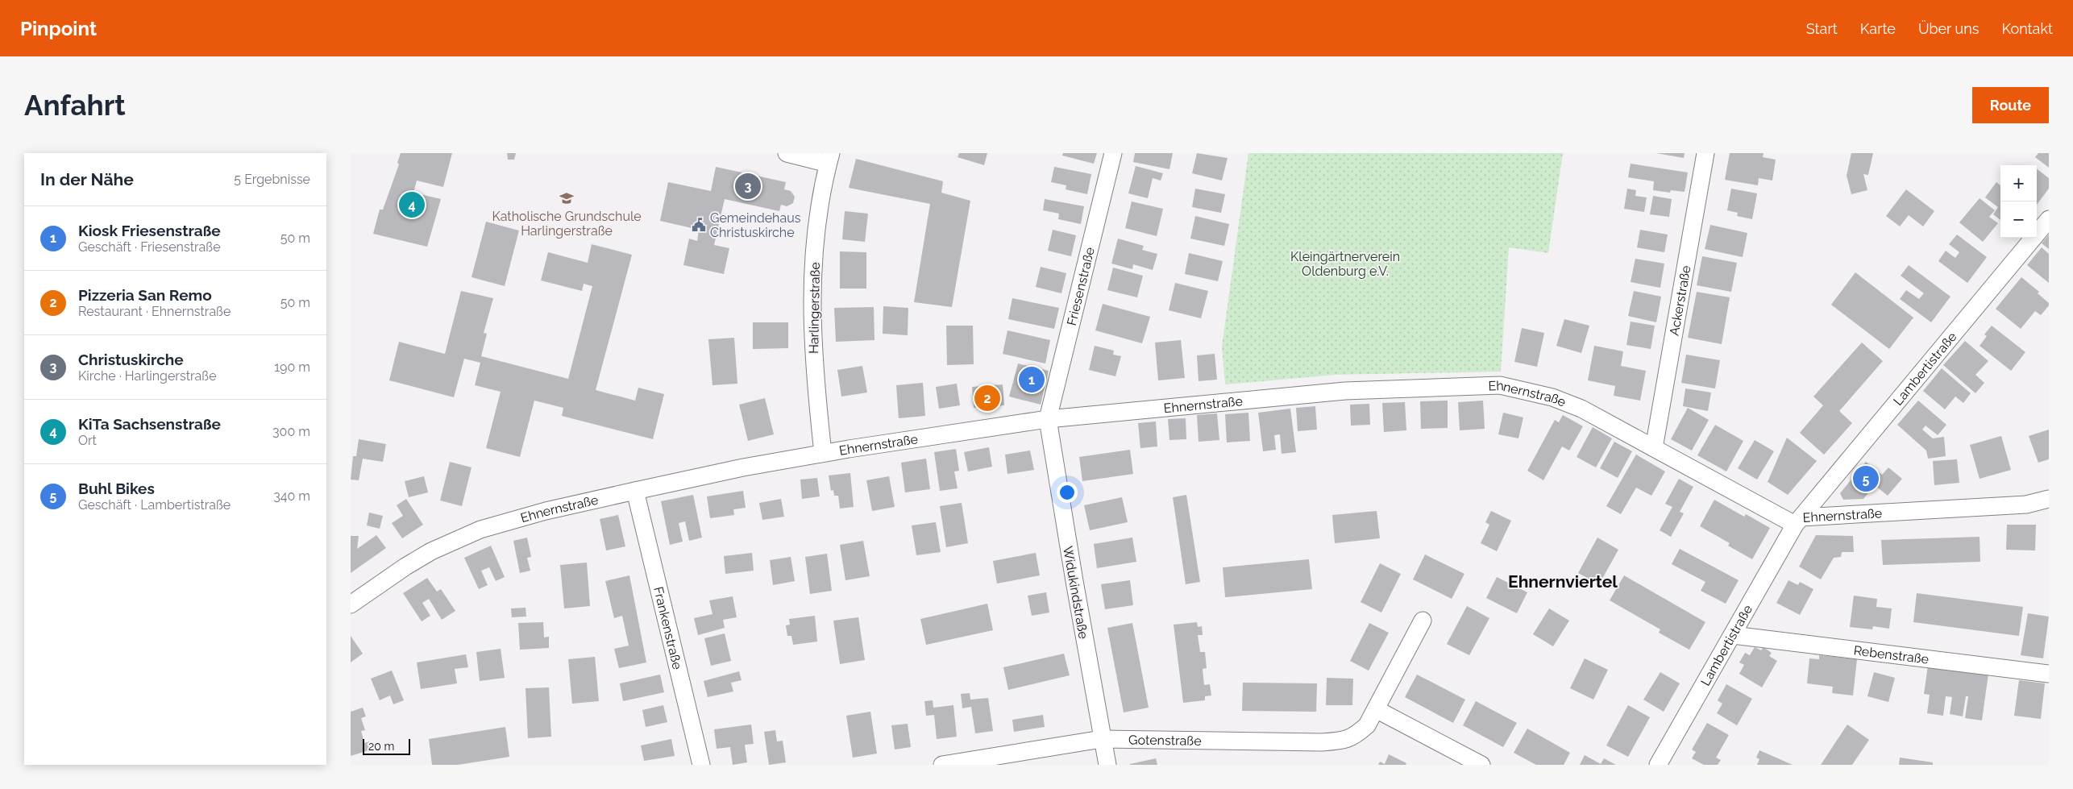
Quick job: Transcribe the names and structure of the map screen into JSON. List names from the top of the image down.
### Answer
{
  "streets": {
    "street": [
      "Friesenstraße",
      "Ackerstraße",
      "Harlingerstraße",
      "Lambertistraße",
      "Ehnernstraße",
      "Widukindstraße",
      "Frankenstraße",
      "Rebenstraße",
      "Gotenstraße"
    ]
  },
  "crossings": [
    ["Friesenstraße", "Ehnernstraße"],
    ["Friesenstraße", "Widukindstraße"],
    ["Ackerstraße", "Ehnernstraße"],
    ["Harlingerstraße", "Ehnernstraße"],
    ["Lambertistraße", "Ehnernstraße"],
    ["Lambertistraße", "Rebenstraße"],
    ["Ehnernstraße", "Widukindstraße"],
    ["Ehnernstraße", "Frankenstraße"],
    ["Widukindstraße", "Gotenstraße"]
  ],
  "districts": ["Ehnernviertel"],
  "parks": ["Kleingärtnerverein Oldenburg e.V."],
  "places": {
    "school or university": ["Katholische Grundschule Harlingerstraße"],
    "public building": ["Gemeindehaus Christuskirche"]
  },
  "scale_bar": "20 m",
  "page": {
    "header": "Pinpoint",
    "nav": [
      "Start",
      "Karte",
      "Über uns",
      "Kontakt"
    ],
    "buttons": "Route",
    "title": "Anfahrt",
    "heading": ["In der Nähe", "5 Ergebnisse"],
    "map_buttons": ["+", "−"],
    "pins": [
      "3",
      "4",
      "1",
      "2",
      "5"
    ],
    "list": [
      {
        "mark": "1",
        "name": "Kiosk Friesenstraße",
        "note": "Geschäft · Friesenstraße",
        "value": "50 m"
      },
      {
        "mark": "2",
        "name": "Pizzeria San Remo",
        "note": "Restaurant · Ehnernstraße",
        "value": "50 m"
      },
      {
        "mark": "3",
        "name": "Christuskirche",
        "note": "Kirche · Harlingerstraße",
        "value": "190 m"
      },
      {
        "mark": "4",
        "name": "KiTa Sachsenstraße",
        "note": "Ort",
        "value": "300 m"
      },
      {
        "mark": "5",
        "name": "Buhl Bikes",
        "note": "Geschäft · Lambertistraße",
        "value": "340 m"
      }
    ],
    "scale": "20 m"
  }
}
